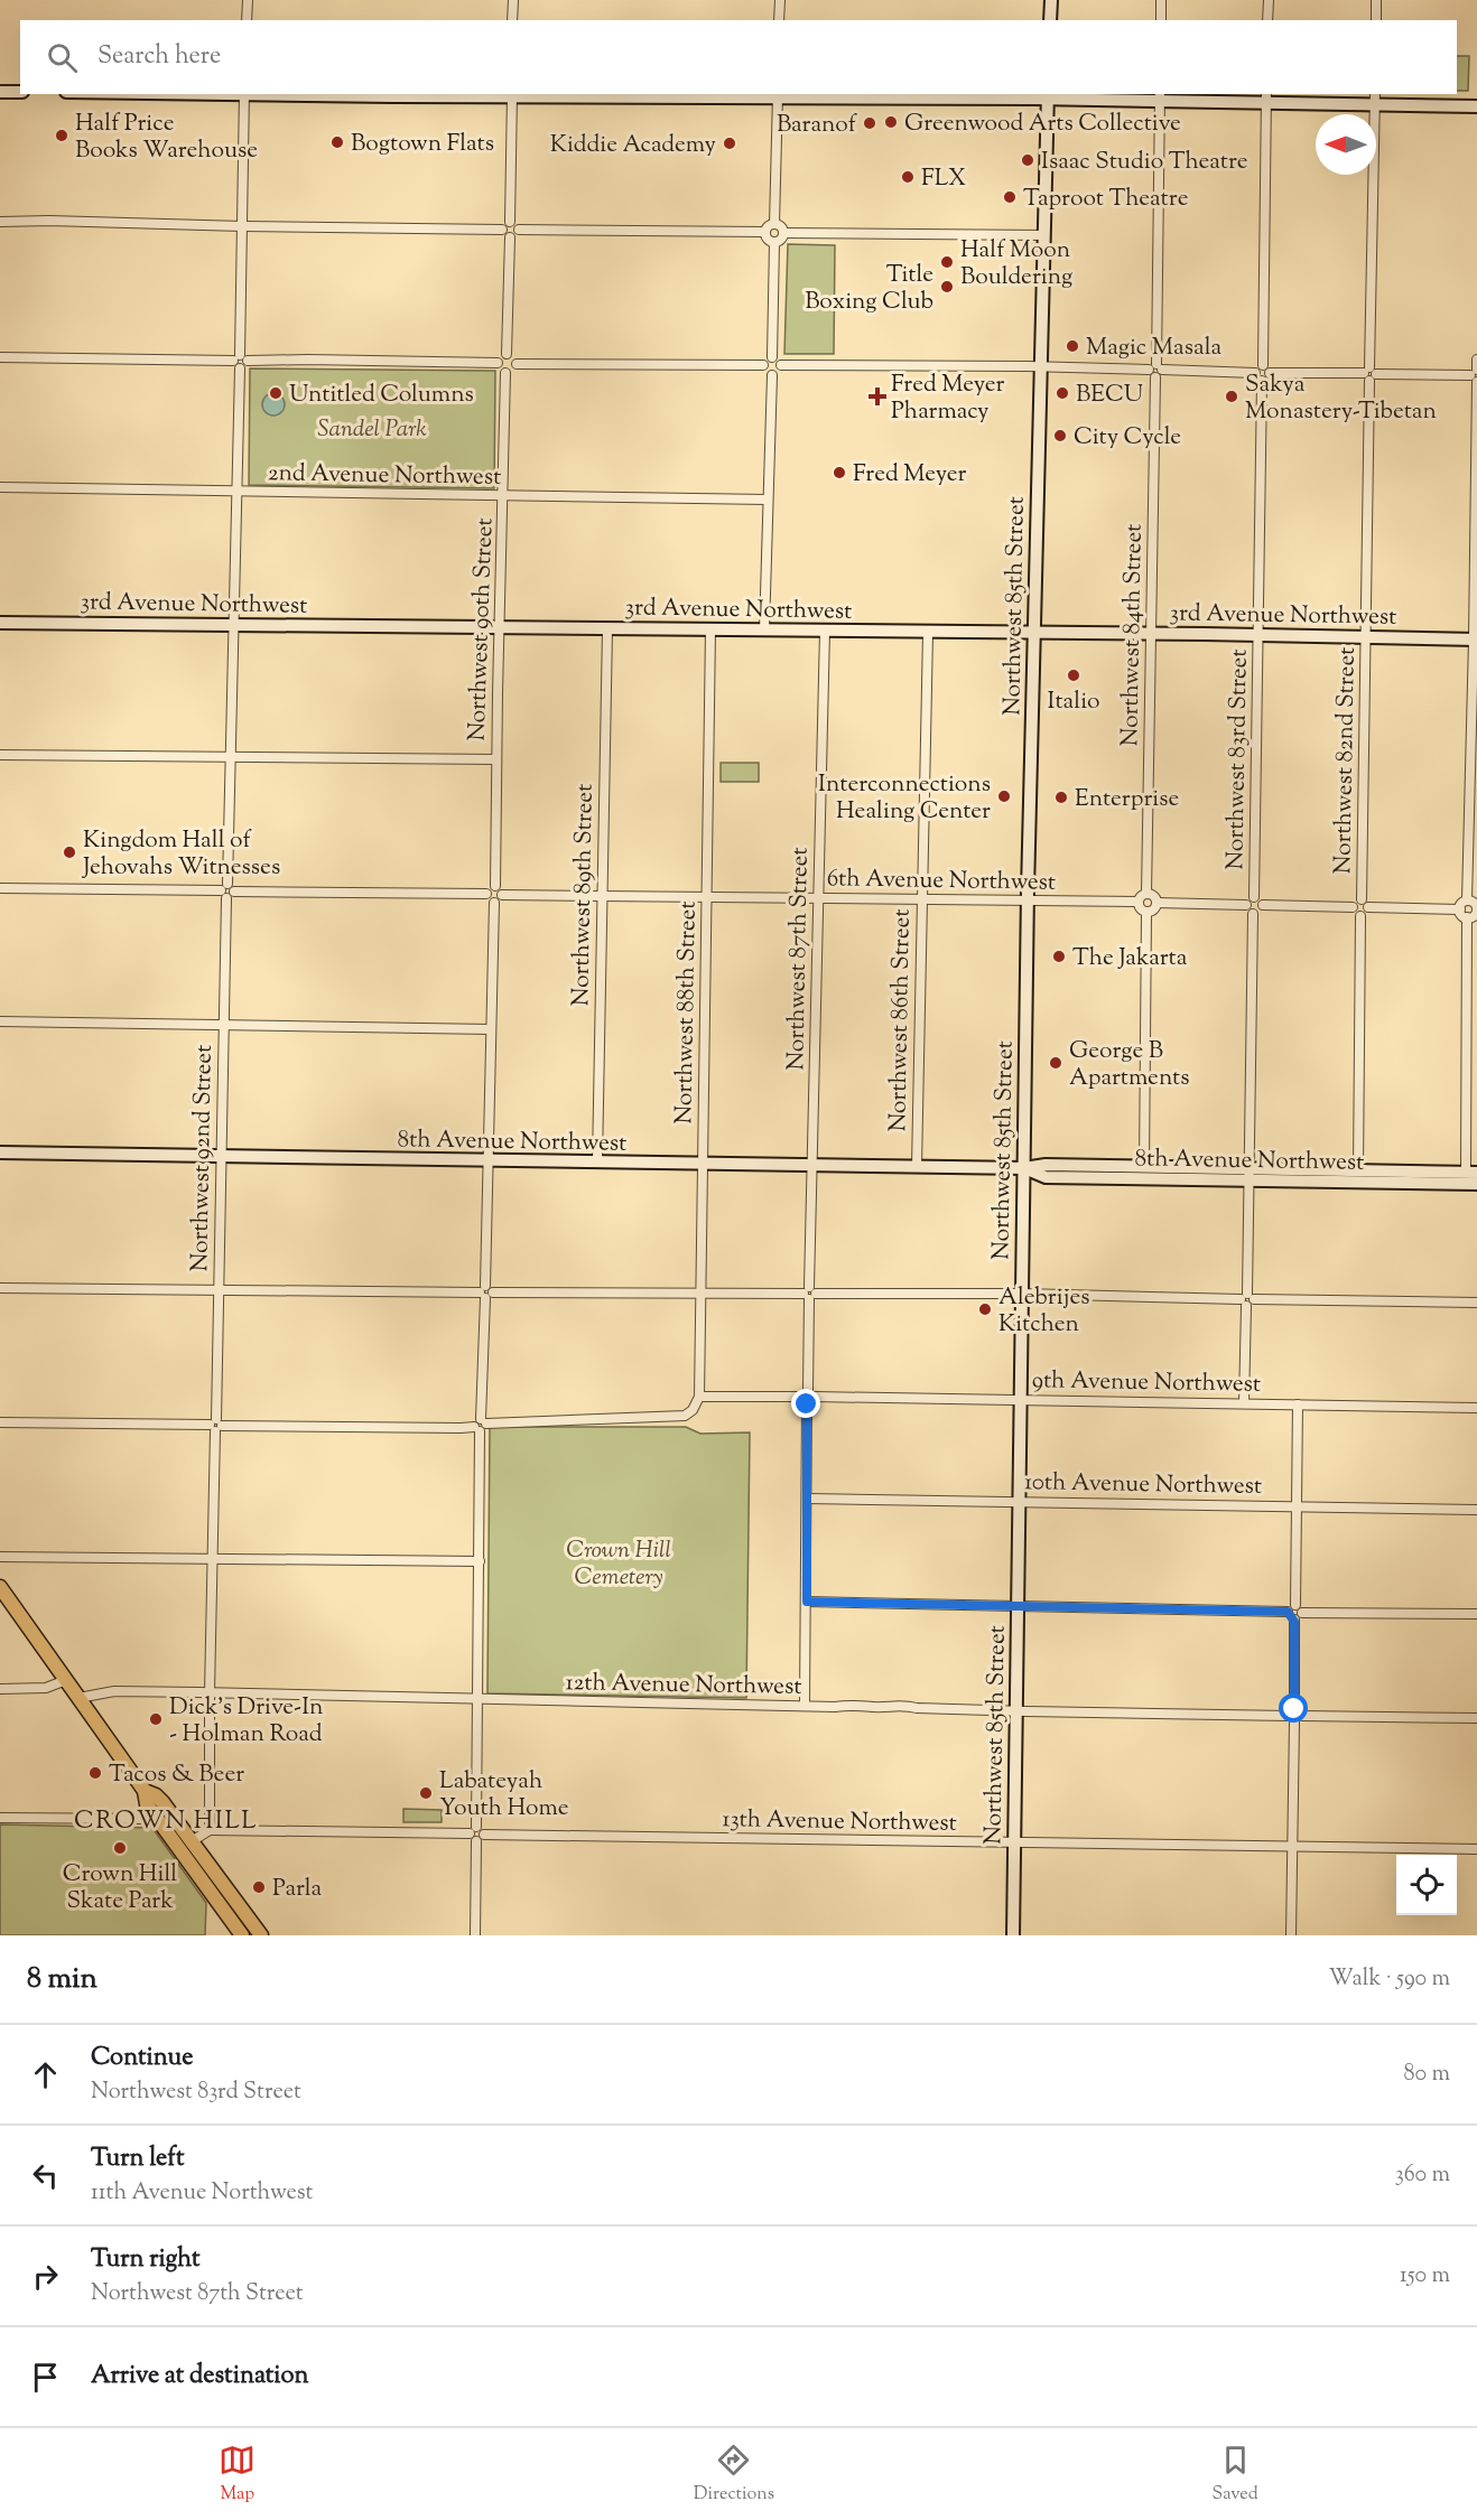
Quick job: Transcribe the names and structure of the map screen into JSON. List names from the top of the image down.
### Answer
{
  "streets": {
    "main road": ["3rd Avenue Northwest", "Northwest 85th Street", "8th Avenue Northwest"],
    "street": [
      "2nd Avenue Northwest",
      "Northwest 90th Street",
      "Northwest 84th Street",
      "Northwest 83rd Street",
      "Northwest 82nd Street",
      "6th Avenue Northwest",
      "Northwest 89th Street",
      "Northwest 87th Street",
      "Northwest 88th Street",
      "Northwest 86th Street",
      "Northwest 92nd Street",
      "9th Avenue Northwest",
      "10th Avenue Northwest",
      "12th Avenue Northwest",
      "13th Avenue Northwest"
    ]
  },
  "crossings": [
    ["2nd Avenue Northwest", "Northwest 90th Street"],
    ["2nd Avenue Northwest", "Northwest 92nd Street"],
    ["3rd Avenue Northwest", "Northwest 85th Street"],
    ["3rd Avenue Northwest", "Northwest 90th Street"],
    ["3rd Avenue Northwest", "Northwest 84th Street"],
    ["3rd Avenue Northwest", "Northwest 83rd Street"],
    ["3rd Avenue Northwest", "Northwest 82nd Street"],
    ["3rd Avenue Northwest", "Northwest 89th Street"],
    ["3rd Avenue Northwest", "Northwest 87th Street"],
    ["3rd Avenue Northwest", "Northwest 88th Street"],
    ["3rd Avenue Northwest", "Northwest 86th Street"],
    ["3rd Avenue Northwest", "Northwest 92nd Street"],
    ["Northwest 85th Street", "6th Avenue Northwest"],
    ["Northwest 85th Street", "8th Avenue Northwest"],
    ["Northwest 85th Street", "9th Avenue Northwest"],
    ["Northwest 85th Street", "10th Avenue Northwest"],
    ["Northwest 85th Street", "12th Avenue Northwest"],
    ["Northwest 85th Street", "13th Avenue Northwest"],
    ["Northwest 90th Street", "6th Avenue Northwest"],
    ["Northwest 84th Street", "6th Avenue Northwest"],
    ["6th Avenue Northwest", "Northwest 89th Street"],
    ["6th Avenue Northwest", "Northwest 87th Street"],
    ["6th Avenue Northwest", "Northwest 88th Street"],
    ["6th Avenue Northwest", "Northwest 86th Street"],
    ["Northwest 89th Street", "8th Avenue Northwest"],
    ["Northwest 87th Street", "8th Avenue Northwest"],
    ["Northwest 87th Street", "9th Avenue Northwest"],
    ["Northwest 88th Street", "8th Avenue Northwest"],
    ["Northwest 88th Street", "9th Avenue Northwest"],
    ["Northwest 86th Street", "8th Avenue Northwest"],
    ["8th Avenue Northwest", "Northwest 92nd Street"],
    ["Northwest 92nd Street", "12th Avenue Northwest"]
  ],
  "districts": ["CROWN HILL"],
  "parks": ["Sandel Park", "Crown Hill Cemetery"],
  "places": {
    "other": [
      "Greenwood Arts Collective",
      "Baranof",
      "Half Price Books Warehouse",
      "Bogtown Flats",
      "Kiddie Academy",
      "Isaac Studio Theatre",
      "FLX",
      "Taproot Theatre",
      "Half Moon Bouldering",
      "Title Boxing Club",
      "Magic Masala",
      "Untitled Columns",
      "BECU",
      "Sakya Monastery-Tibetan",
      "City Cycle",
      "Fred Meyer",
      "Italio",
      "Interconnections Healing Center",
      "Enterprise",
      "Kingdom Hall of Jehovahs Witnesses",
      "The Jakarta",
      "George B Apartments",
      "Alebrijes Kitchen",
      "Dick's Drive-In - Holman Road",
      "Tacos & Beer",
      "Labateyah Youth Home",
      "Crown Hill Skate Park",
      "Parla"
    ],
    "health": ["Fred Meyer Pharmacy"]
  },
  "north": "left",
  "page": {
    "search": "Search here",
    "heading": ["8 min", "Walk · 590 m"],
    "list": [
      ["Continue", "Northwest 83rd Street", "80 m"],
      ["Turn left", "11th Avenue Northwest", "360 m"],
      ["Turn right", "Northwest 87th Street", "150 m"],
      "Arrive at destination"
    ],
    "nav": ["Map", "Directions", "Saved"]
  }
}
